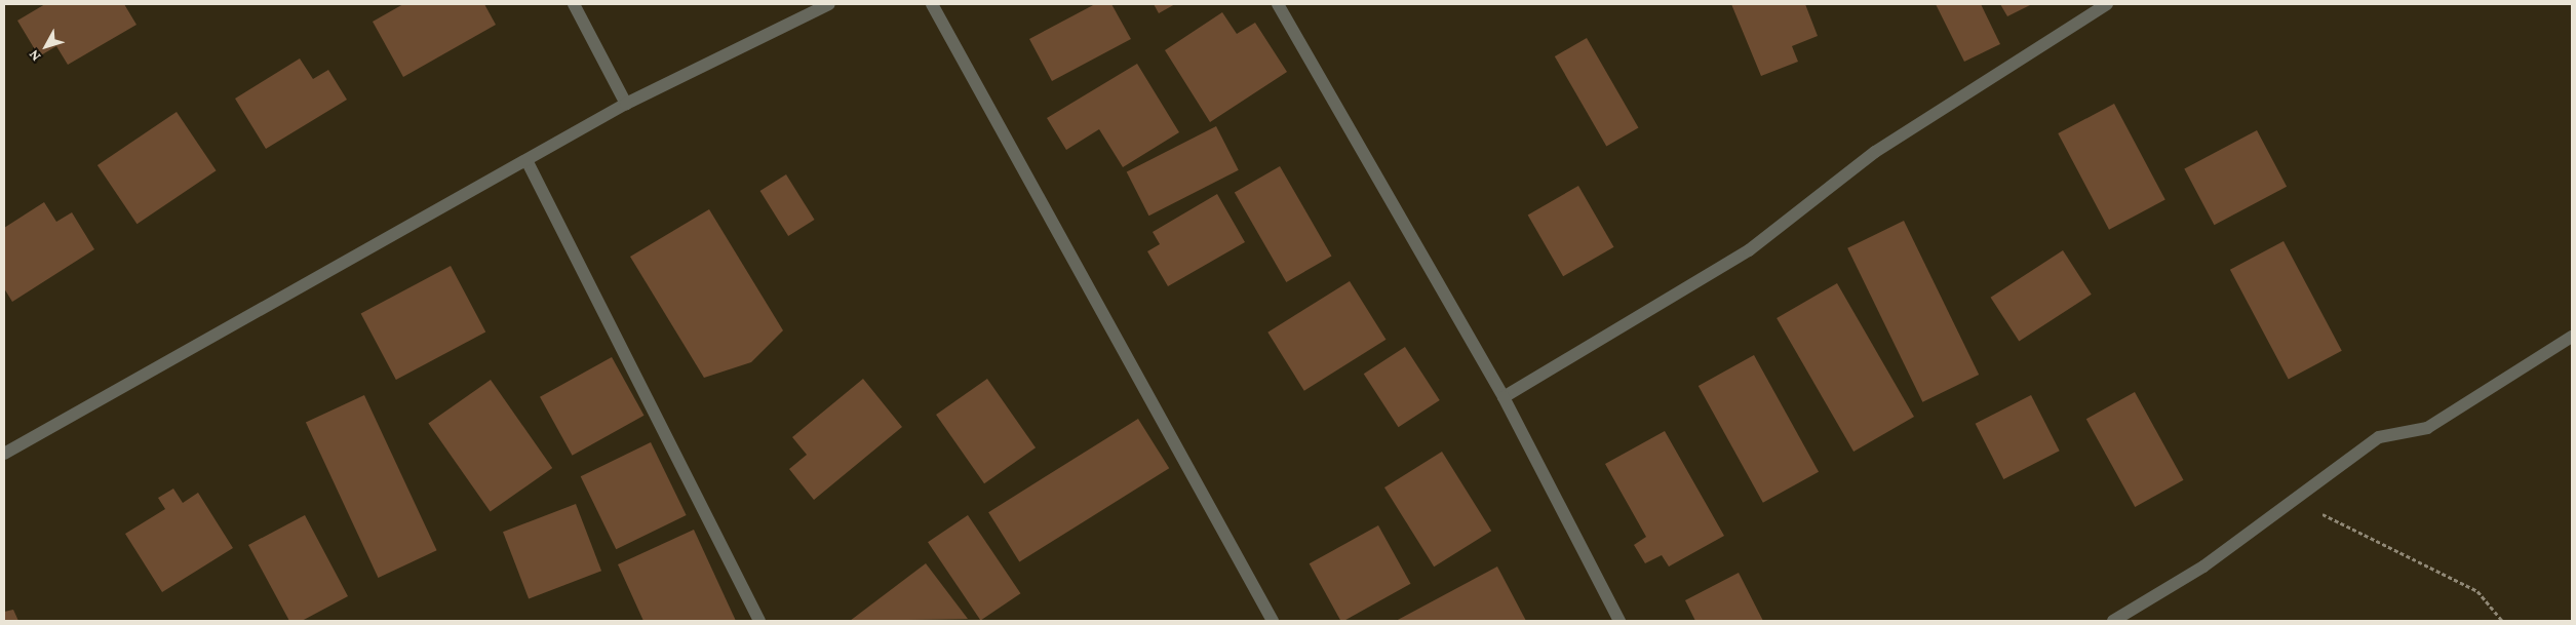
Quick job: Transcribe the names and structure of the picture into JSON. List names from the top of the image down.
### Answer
{
  "north": "bottom left"
}
